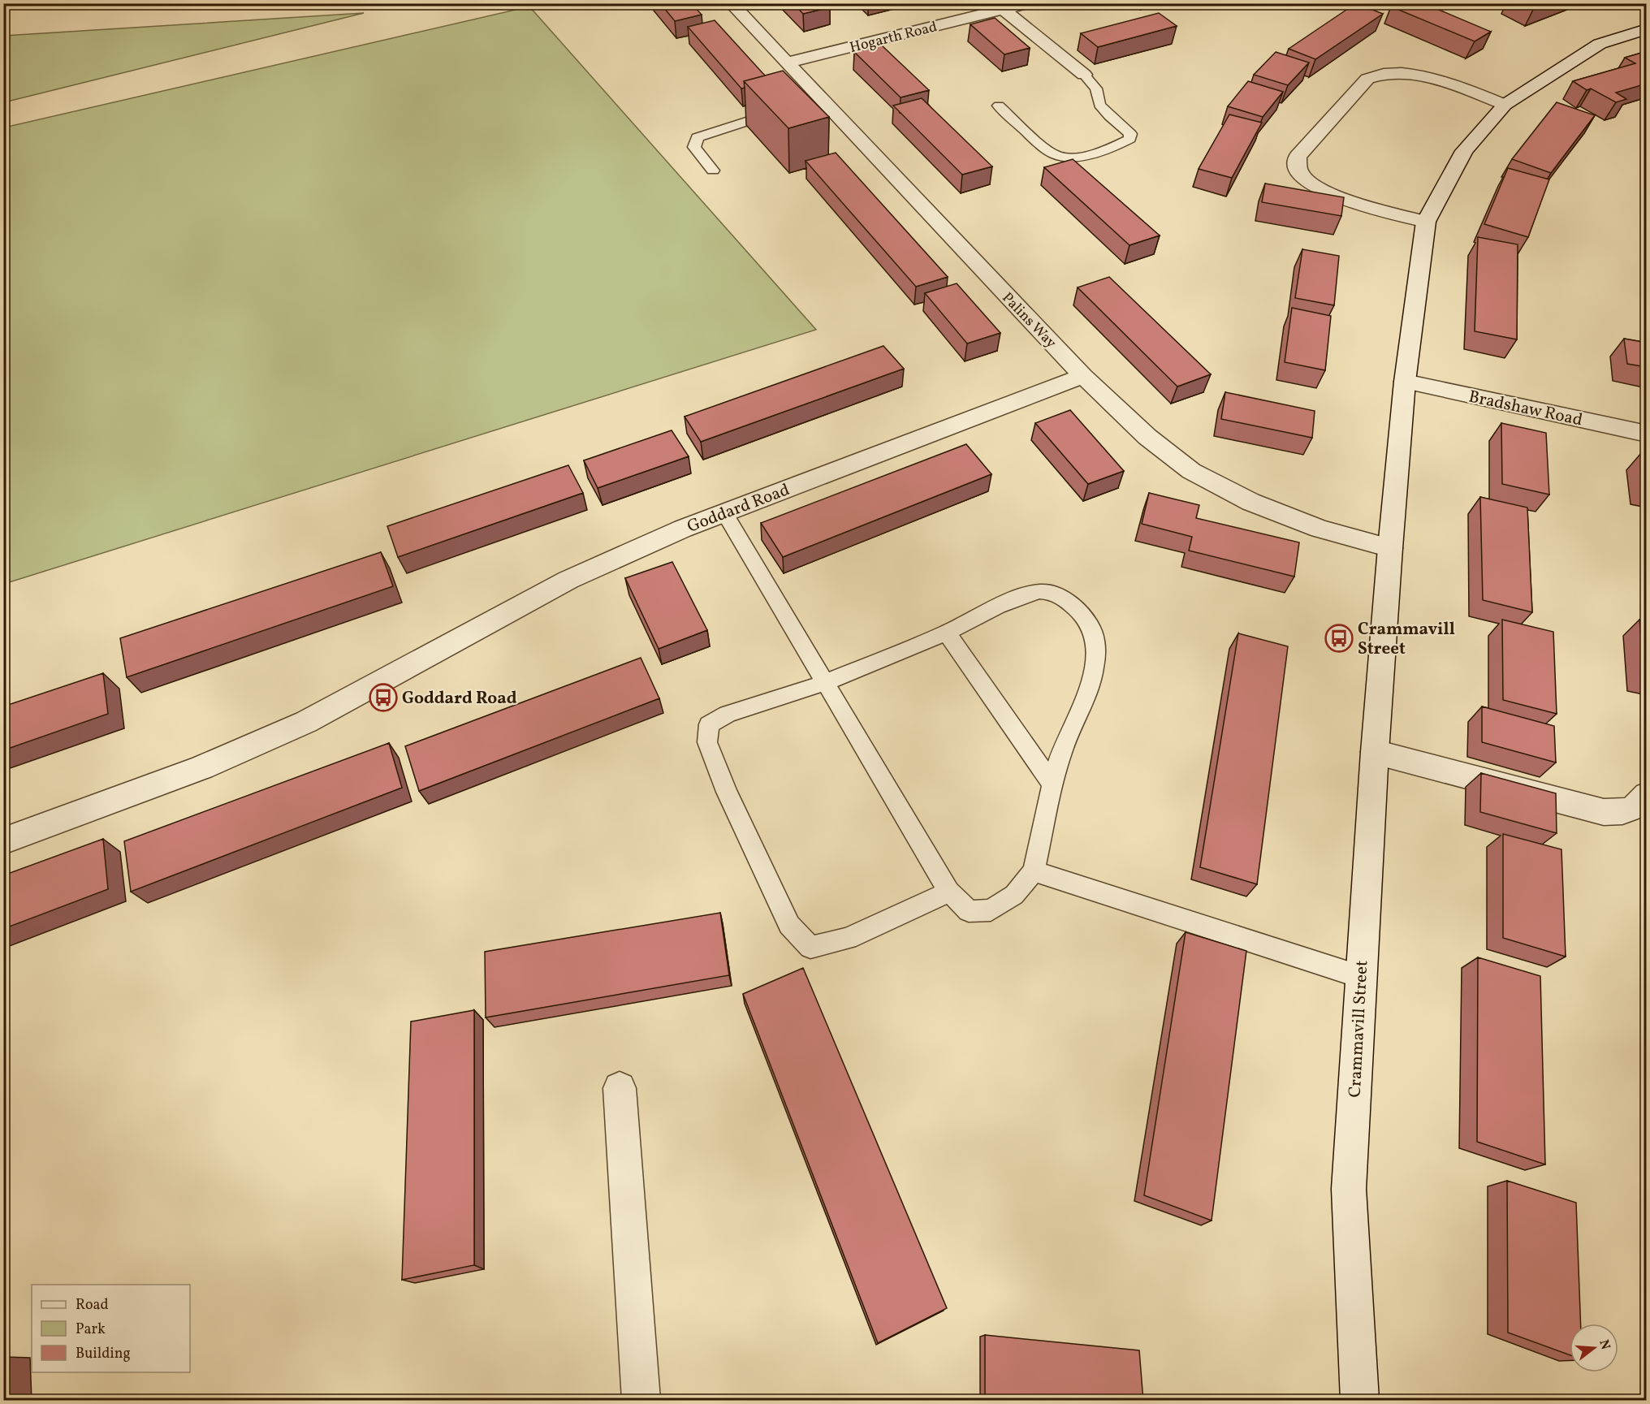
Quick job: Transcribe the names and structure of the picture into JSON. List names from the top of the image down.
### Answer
{
  "streets": {
    "street": [
      "Hogarth Road",
      "Palins Way",
      "Bradshaw Road",
      "Goddard Road",
      "Crammavill Street"
    ]
  },
  "crossings": [
    ["Hogarth Road", "Palins Way"],
    ["Palins Way", "Goddard Road"],
    ["Palins Way", "Crammavill Street"],
    ["Bradshaw Road", "Crammavill Street"]
  ],
  "places": {
    "bus stop": ["Crammavill Street", "Goddard Road"]
  },
  "legend": ["Road", "Park", "Building"],
  "north": "right"
}
